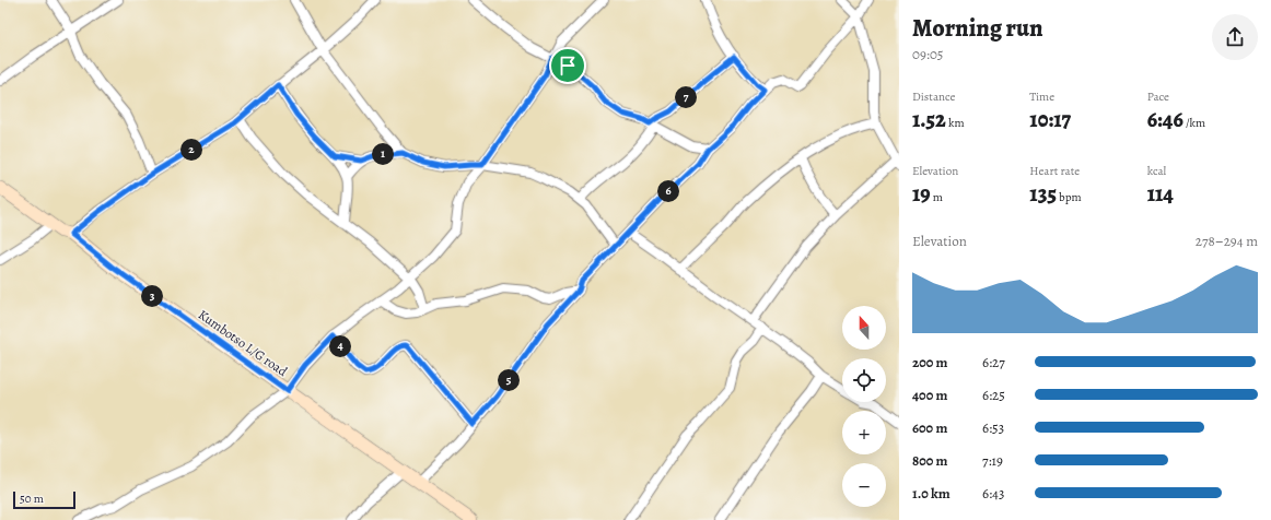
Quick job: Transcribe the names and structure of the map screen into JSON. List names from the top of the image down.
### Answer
{
  "streets": {
    "main road": ["Kumbotso L/G road"]
  },
  "scale_bar": "50 m",
  "north": "top",
  "page": {
    "heading": ["Morning run", "09:05"],
    "stats": [
      ["Distance", "1.52 km"],
      ["Time", "10:17"],
      ["Pace", "6:46 /km"],
      ["Elevation", "19 m"],
      ["Heart rate", "135 bpm"],
      ["kcal", "114"]
    ],
    "pins": [
      "7",
      "2",
      "1",
      "6",
      "3",
      "4",
      "5"
    ],
    "chart": ["Elevation", "278–294 m"],
    "map_buttons": ["+", "−"],
    "list": [
      {
        "name": "200 m",
        "note": "6:27"
      },
      {
        "name": "400 m",
        "note": "6:25"
      },
      {
        "name": "600 m",
        "note": "6:53"
      },
      {
        "name": "800 m",
        "note": "7:19"
      },
      {
        "name": "1.0 km",
        "note": "6:43"
      }
    ],
    "scale": "50 m"
  }
}
